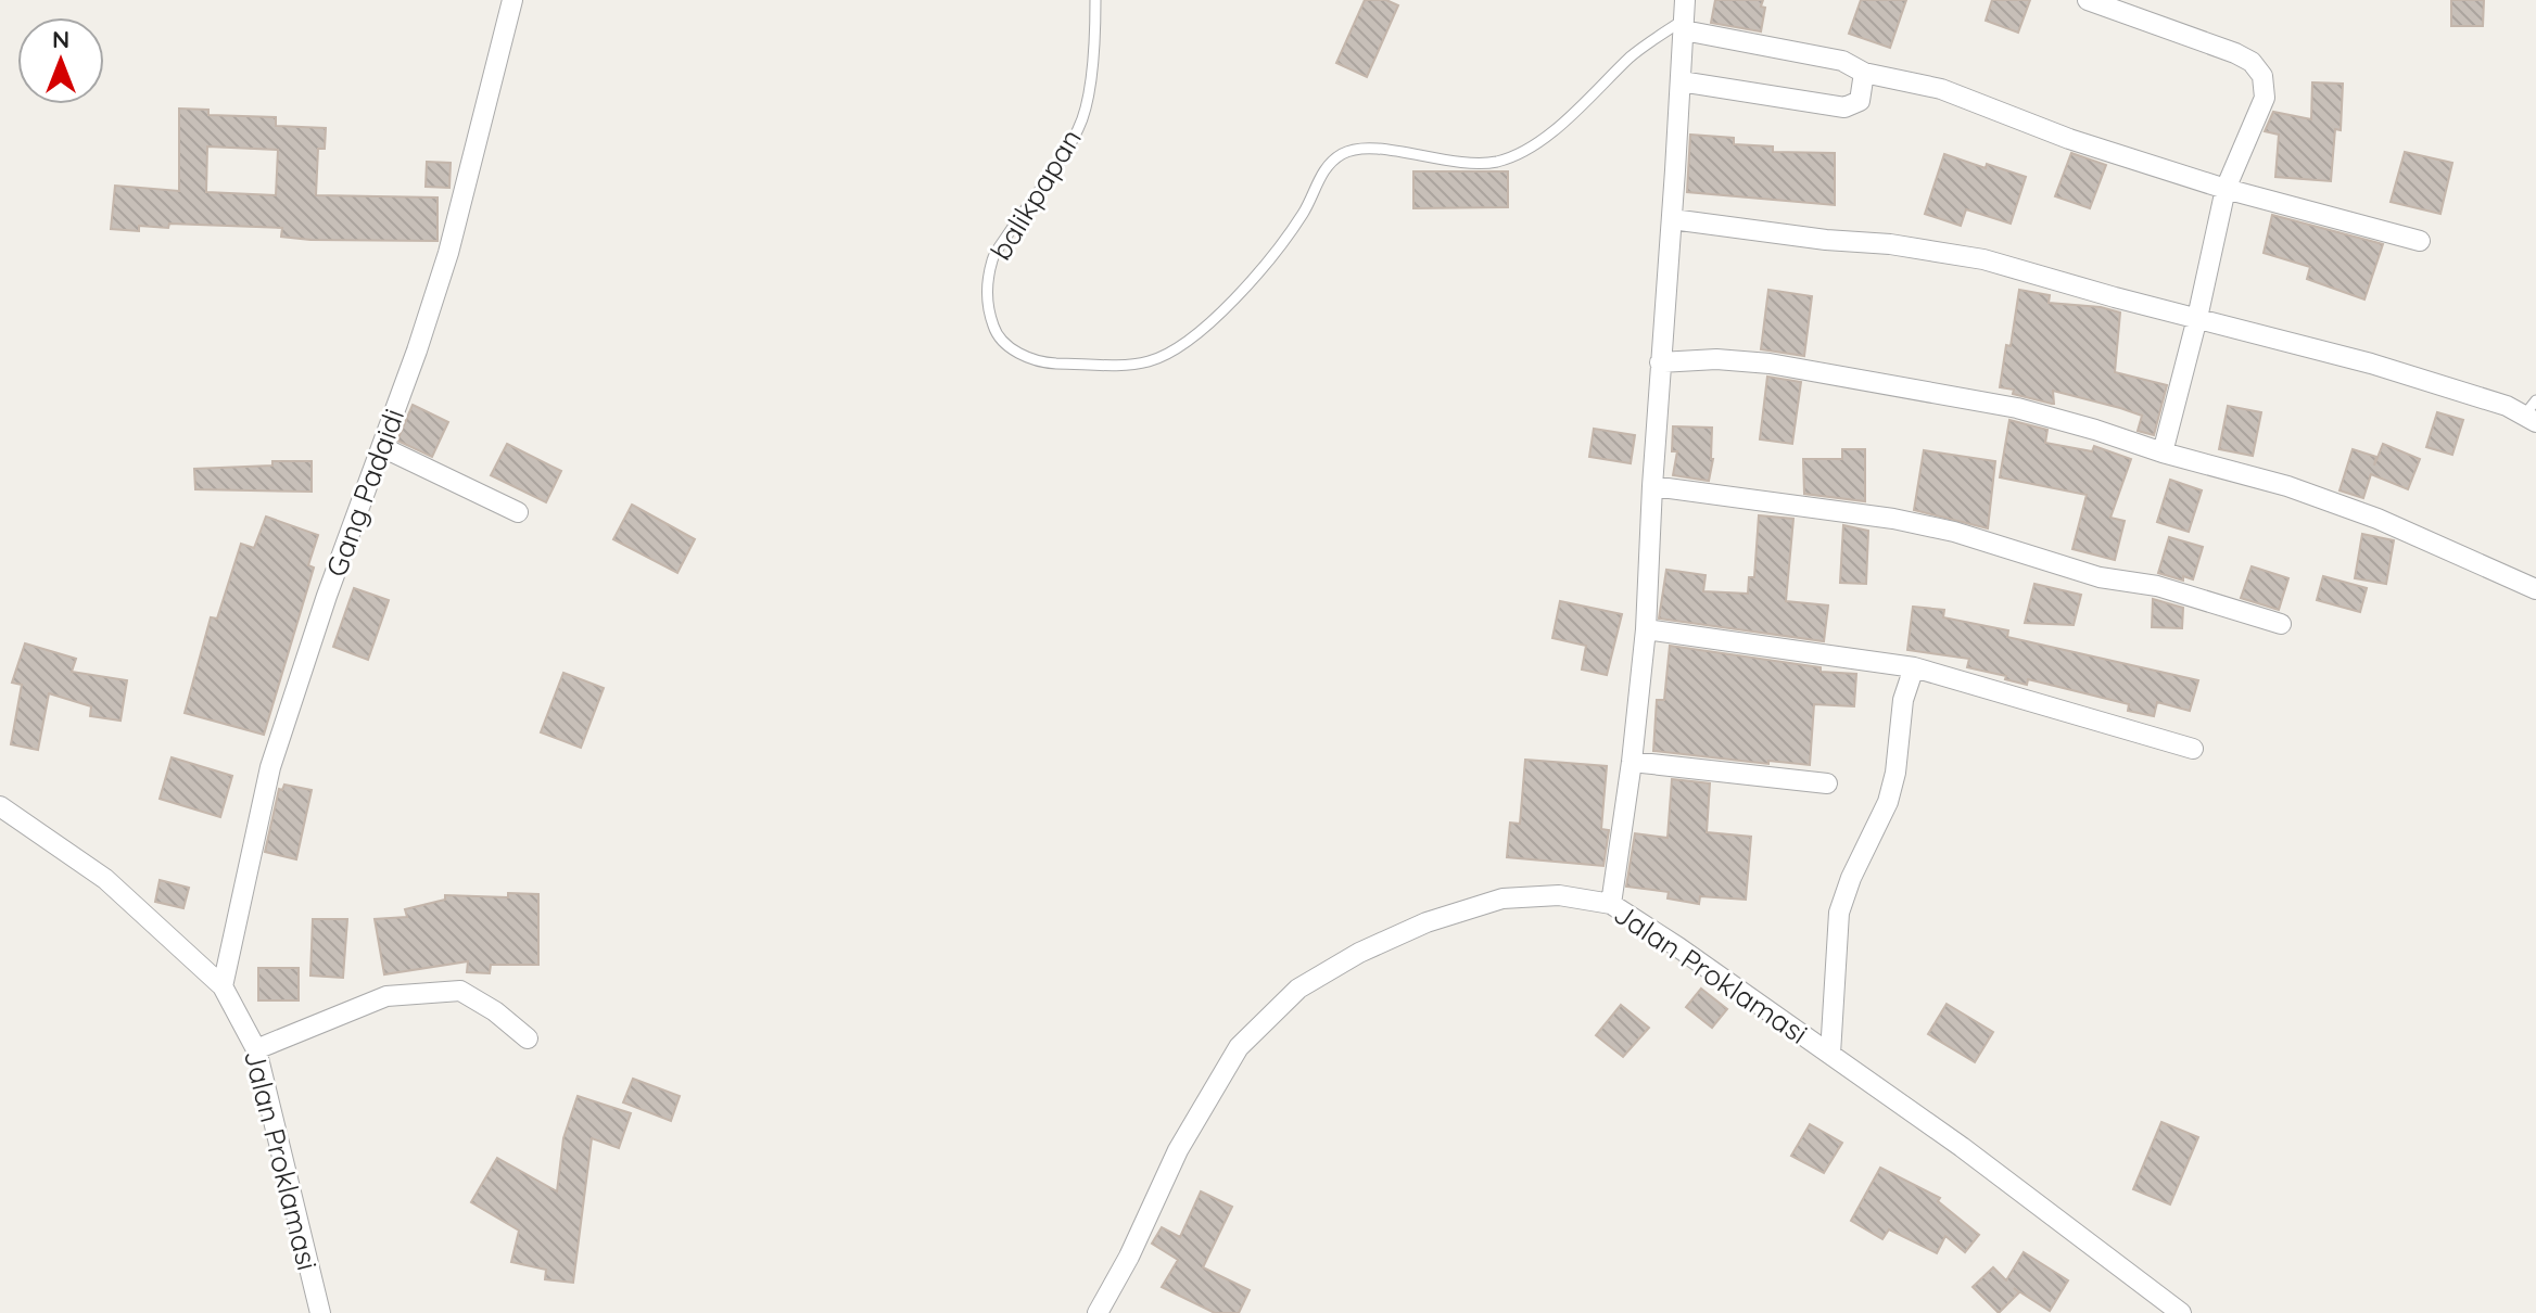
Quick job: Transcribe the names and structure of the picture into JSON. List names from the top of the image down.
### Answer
{
  "streets": {
    "street": ["Gang Padaidi", "Jalan Proklamasi"],
    "lane": ["balikpapan"]
  },
  "crossings": [
    ["Gang Padaidi", "Jalan Proklamasi"]
  ],
  "north": "top"
}
